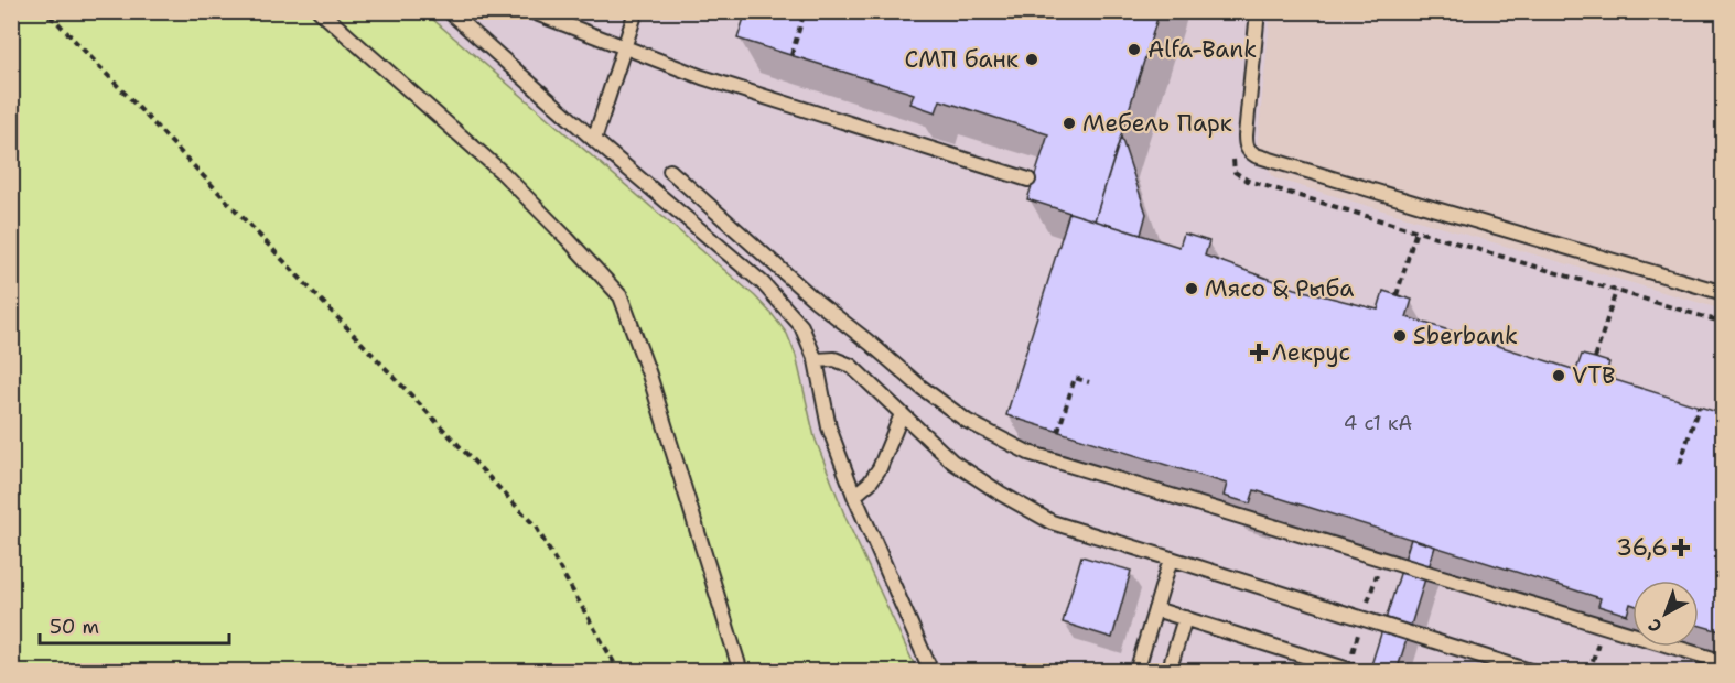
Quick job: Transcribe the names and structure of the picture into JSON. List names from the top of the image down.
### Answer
{
  "places": {
    "other": [
      "Alfa-Bank",
      "СМП банк",
      "Мебель Парк",
      "Мясо & Рыба",
      "Sberbank",
      "VTB"
    ],
    "health": ["Лекрус", "36,6"]
  },
  "house_numbers": ["4 с1 кА"],
  "scale_bar": "50 m",
  "north": "bottom left"
}
